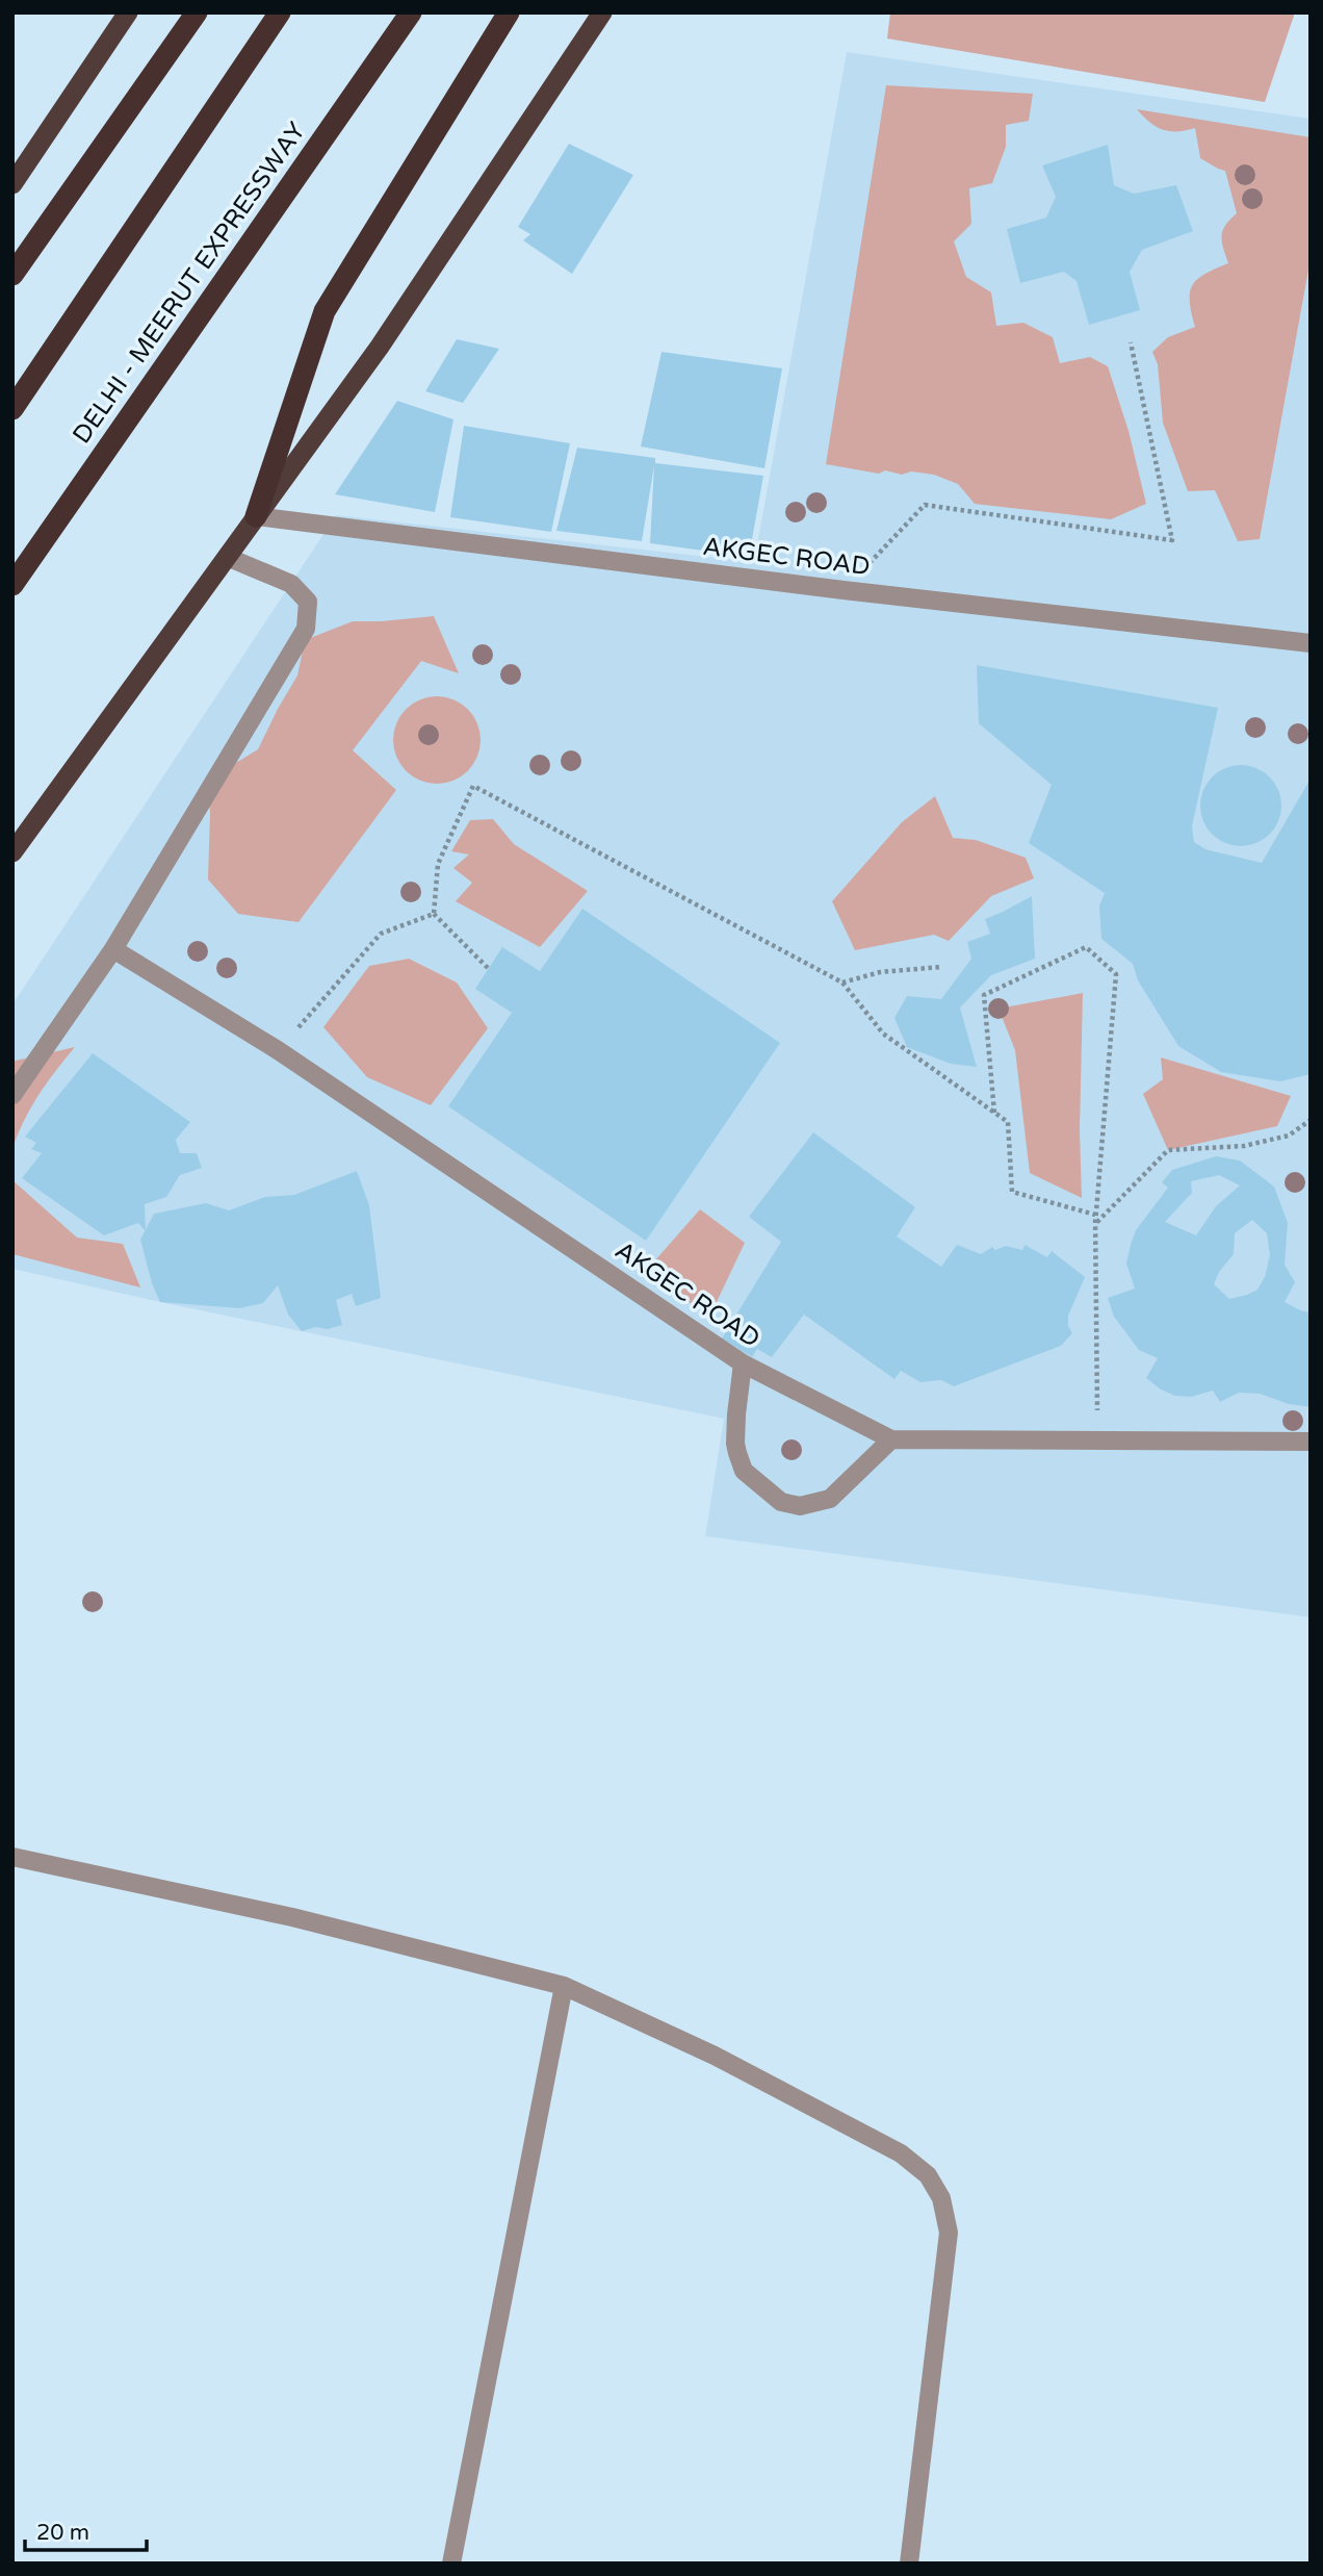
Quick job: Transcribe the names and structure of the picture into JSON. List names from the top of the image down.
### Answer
{
  "streets": {
    "highway": ["DELHI - MEERUT EXPRESSWAY"],
    "street": ["AKGEC ROAD"]
  },
  "scale_bar": "20 m"
}
